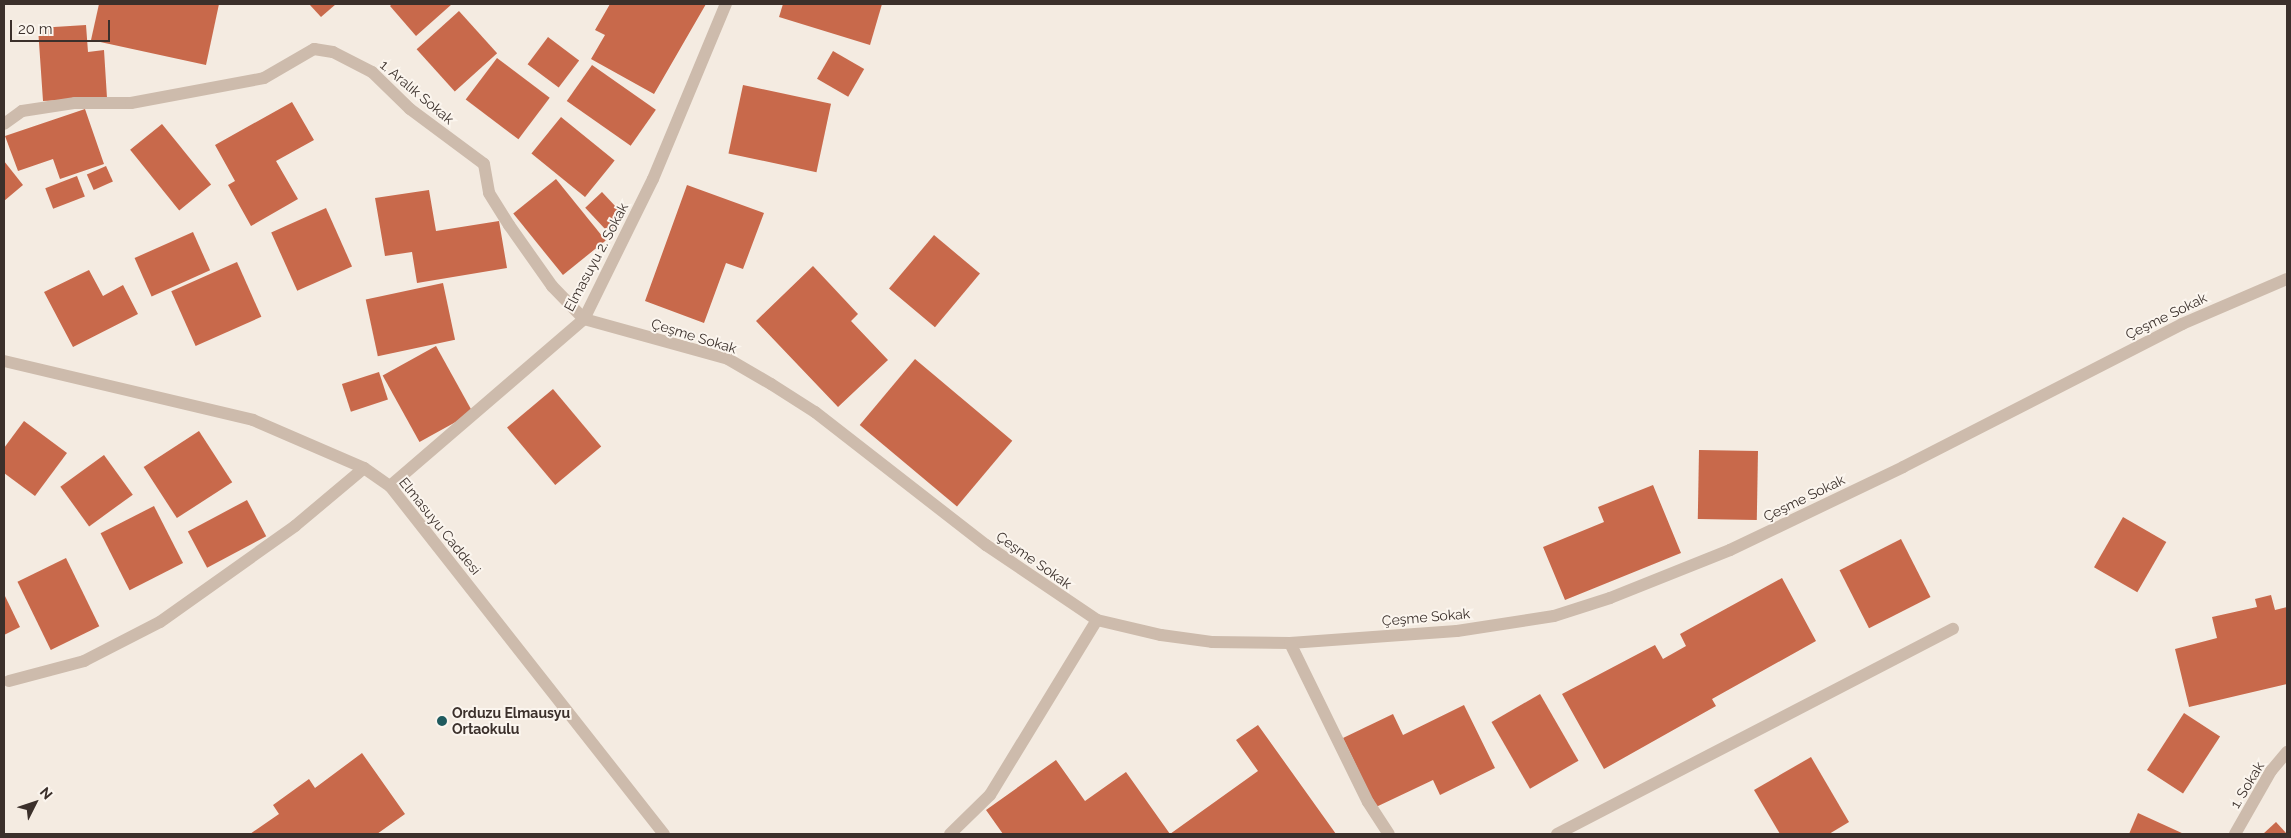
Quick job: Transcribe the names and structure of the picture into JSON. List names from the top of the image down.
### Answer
{
  "streets": {
    "street": [
      "1. Aralık Sokak",
      "Elmasuyu 2. Sokak",
      "Çeşme Sokak",
      "Elmasuyu Caddesi",
      "1. Sokak"
    ]
  },
  "crossings": [
    ["1. Aralık Sokak", "Elmasuyu 2. Sokak"],
    ["1. Aralık Sokak", "Çeşme Sokak"],
    ["Elmasuyu 2. Sokak", "Çeşme Sokak"],
    ["Elmasuyu 2. Sokak", "Elmasuyu Caddesi"]
  ],
  "places": ["Orduzu Elmausyu Ortaokulu"],
  "scale_bar": "20 m",
  "north": "top right"
}
